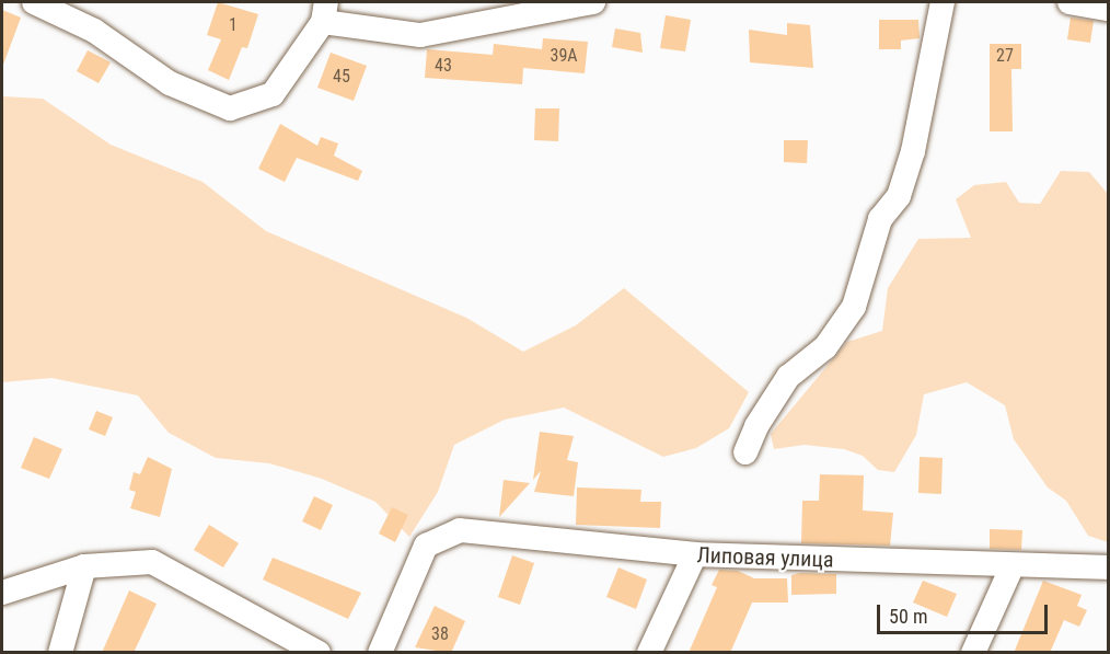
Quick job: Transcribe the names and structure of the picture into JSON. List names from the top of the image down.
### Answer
{
  "streets": {
    "street": ["Липовая улица"]
  },
  "house_numbers": [
    "1",
    "39А",
    "27",
    "43",
    "45",
    "38"
  ],
  "scale_bar": "50 m"
}
